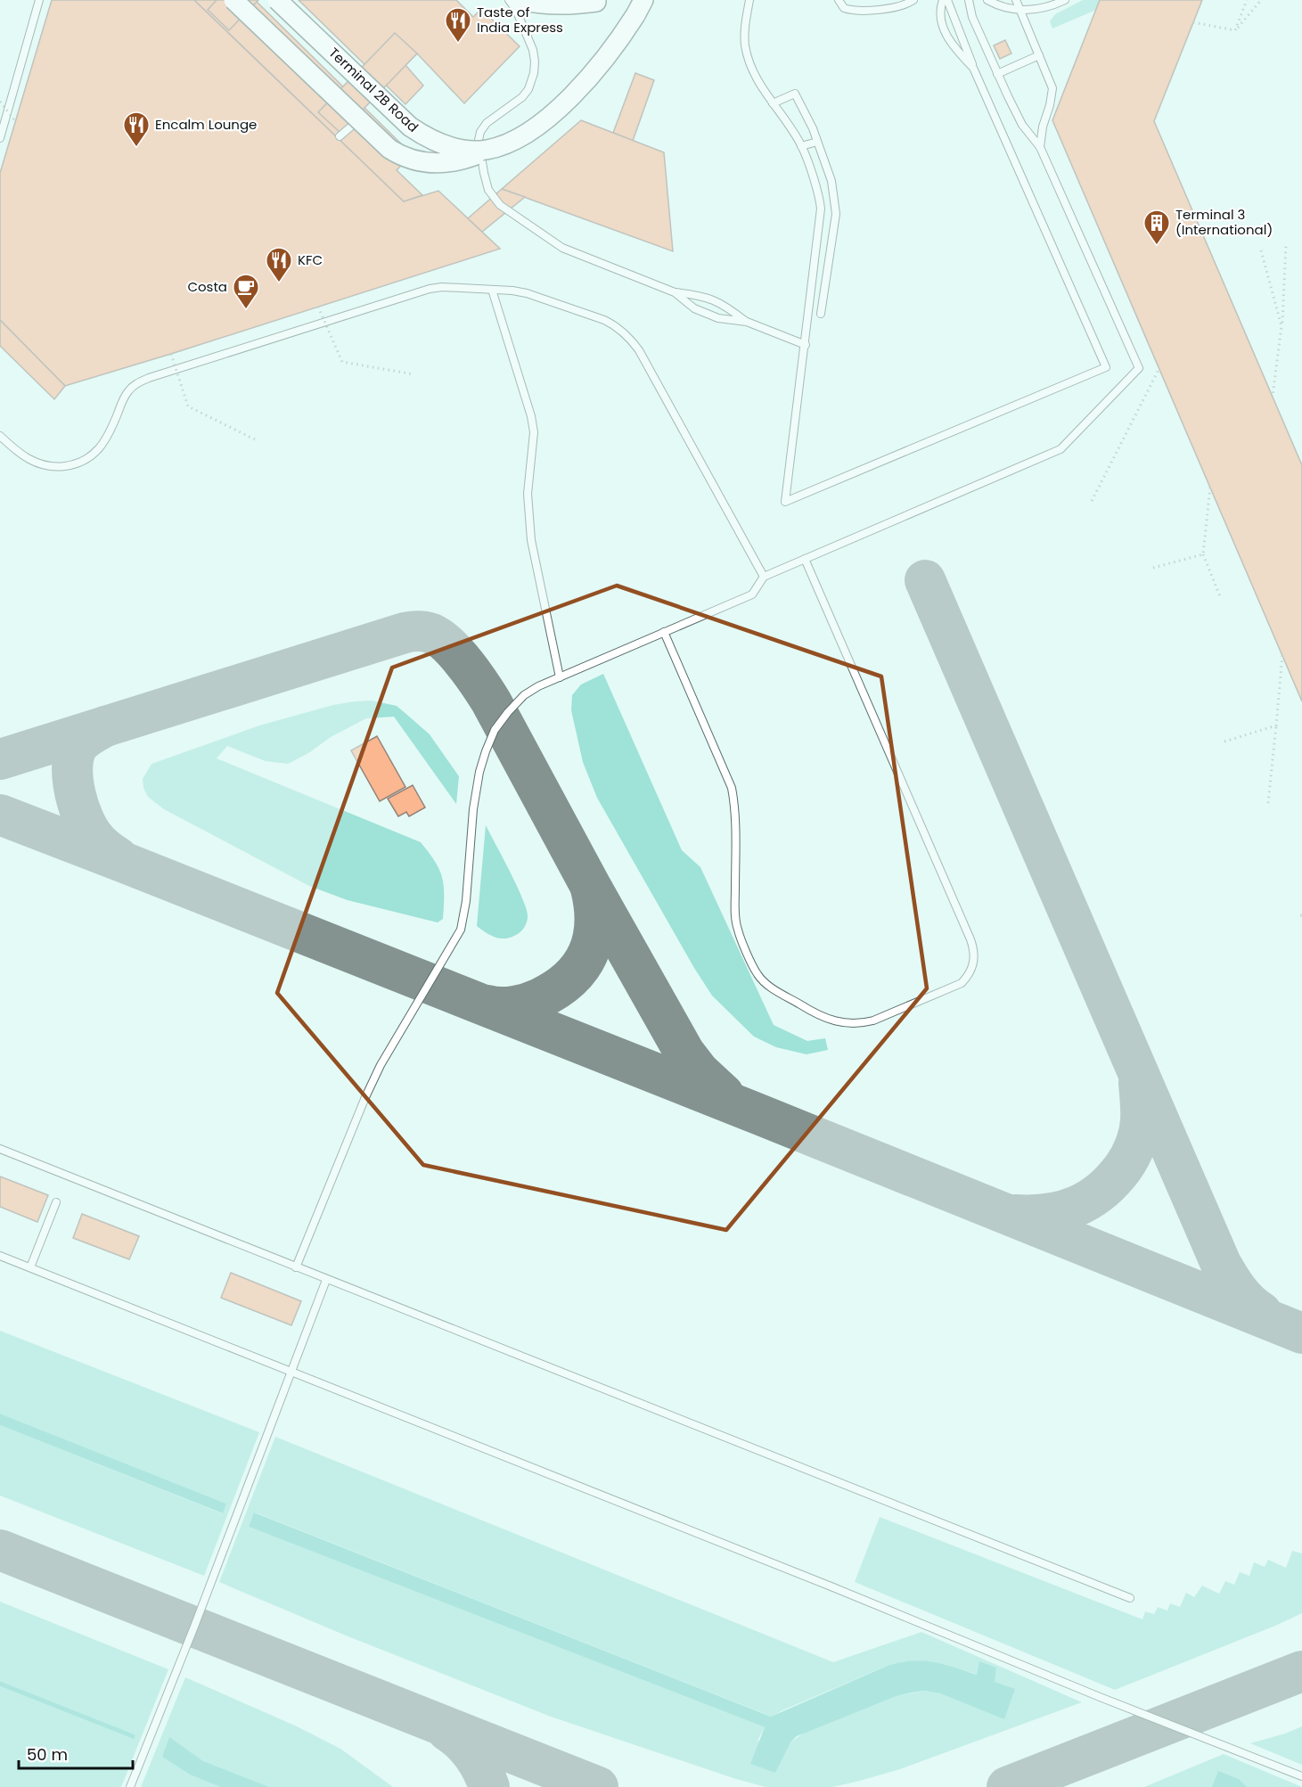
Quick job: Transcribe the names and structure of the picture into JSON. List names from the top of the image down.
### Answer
{
  "streets": {
    "main road": ["Terminal 2B Road"]
  },
  "places": {
    "restaurant": ["Taste of India Express", "Encalm Lounge", "KFC"],
    "building": ["Terminal 3 (International)"],
    "cafe": ["Costa"]
  },
  "scale_bar": "50 m"
}
